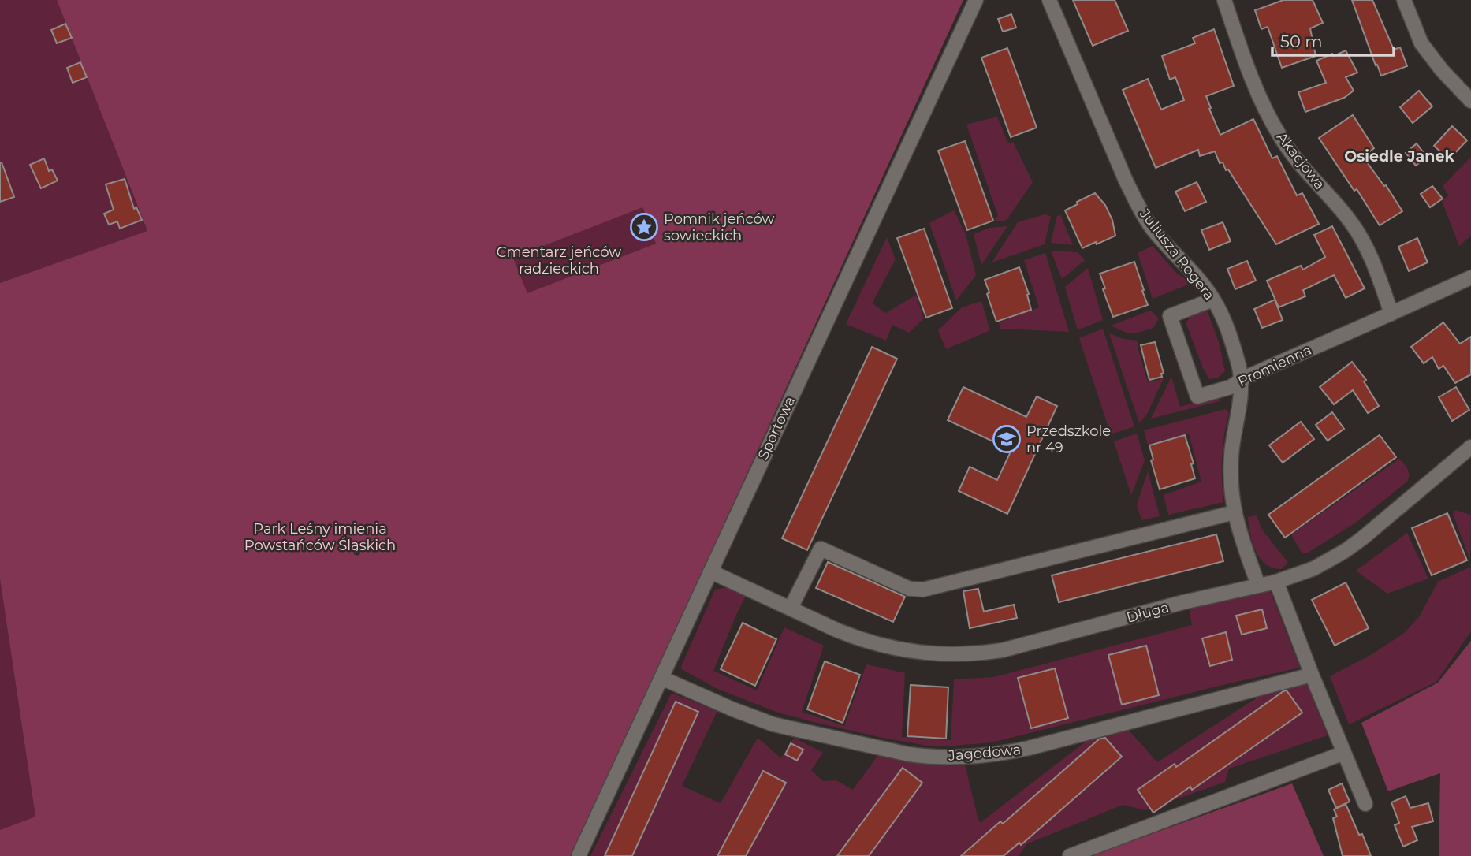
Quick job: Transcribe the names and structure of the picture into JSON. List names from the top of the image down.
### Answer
{
  "streets": {
    "street": [
      "Akacjowa",
      "Juliusza Rogera",
      "Promienna",
      "Sportowa",
      "Długa",
      "Jagodowa"
    ]
  },
  "crossings": [
    ["Akacjowa", "Promienna"],
    ["Juliusza Rogera", "Promienna"],
    ["Juliusza Rogera", "Długa"],
    ["Sportowa", "Długa"],
    ["Sportowa", "Jagodowa"]
  ],
  "districts": ["Osiedle Janek"],
  "parks": ["Cmentarz jeńców radzieckich", "Park Leśny imienia Powstańców Śląskich"],
  "places": {
    "place": ["Pomnik jeńców sowieckich"],
    "school or university": ["Przedszkole nr 49"]
  },
  "scale_bar": "50 m"
}
